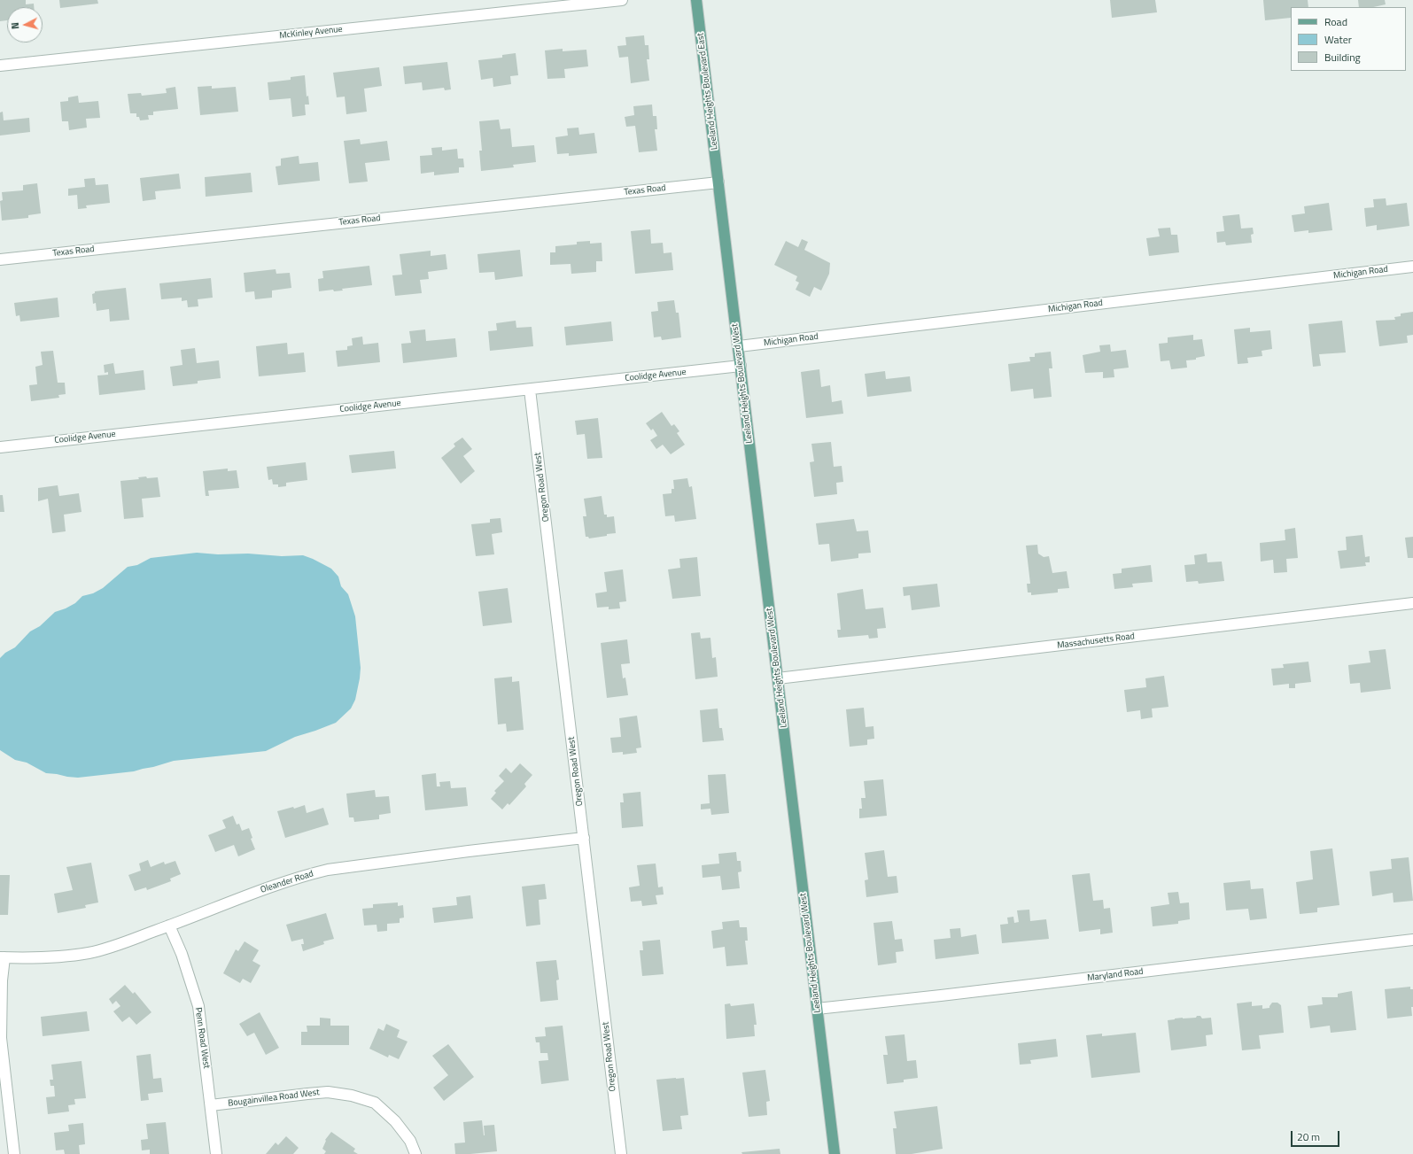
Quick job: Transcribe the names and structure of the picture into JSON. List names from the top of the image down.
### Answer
{
  "streets": {
    "main road": ["Leeland Heights Boulevard East", "Leeland Heights Boulevard West"],
    "street": [
      "McKinley Avenue",
      "Texas Road",
      "Michigan Road",
      "Coolidge Avenue",
      "Oregon Road West",
      "Massachusetts Road",
      "Oleander Road",
      "Maryland Road",
      "Penn Road West",
      "Bougainvillea Road West"
    ]
  },
  "crossings": [
    ["Leeland Heights Boulevard East", "Texas Road"],
    ["Leeland Heights Boulevard East", "Leeland Heights Boulevard West"],
    ["Texas Road", "Leeland Heights Boulevard West"],
    ["Michigan Road", "Leeland Heights Boulevard West"],
    ["Coolidge Avenue", "Leeland Heights Boulevard West"],
    ["Coolidge Avenue", "Oregon Road West"],
    ["Leeland Heights Boulevard West", "Massachusetts Road"],
    ["Leeland Heights Boulevard West", "Maryland Road"],
    ["Oregon Road West", "Oleander Road"],
    ["Oleander Road", "Penn Road West"],
    ["Penn Road West", "Bougainvillea Road West"]
  ],
  "legend": ["Road", "Water", "Building"],
  "scale_bar": "20 m",
  "north": "left"
}
